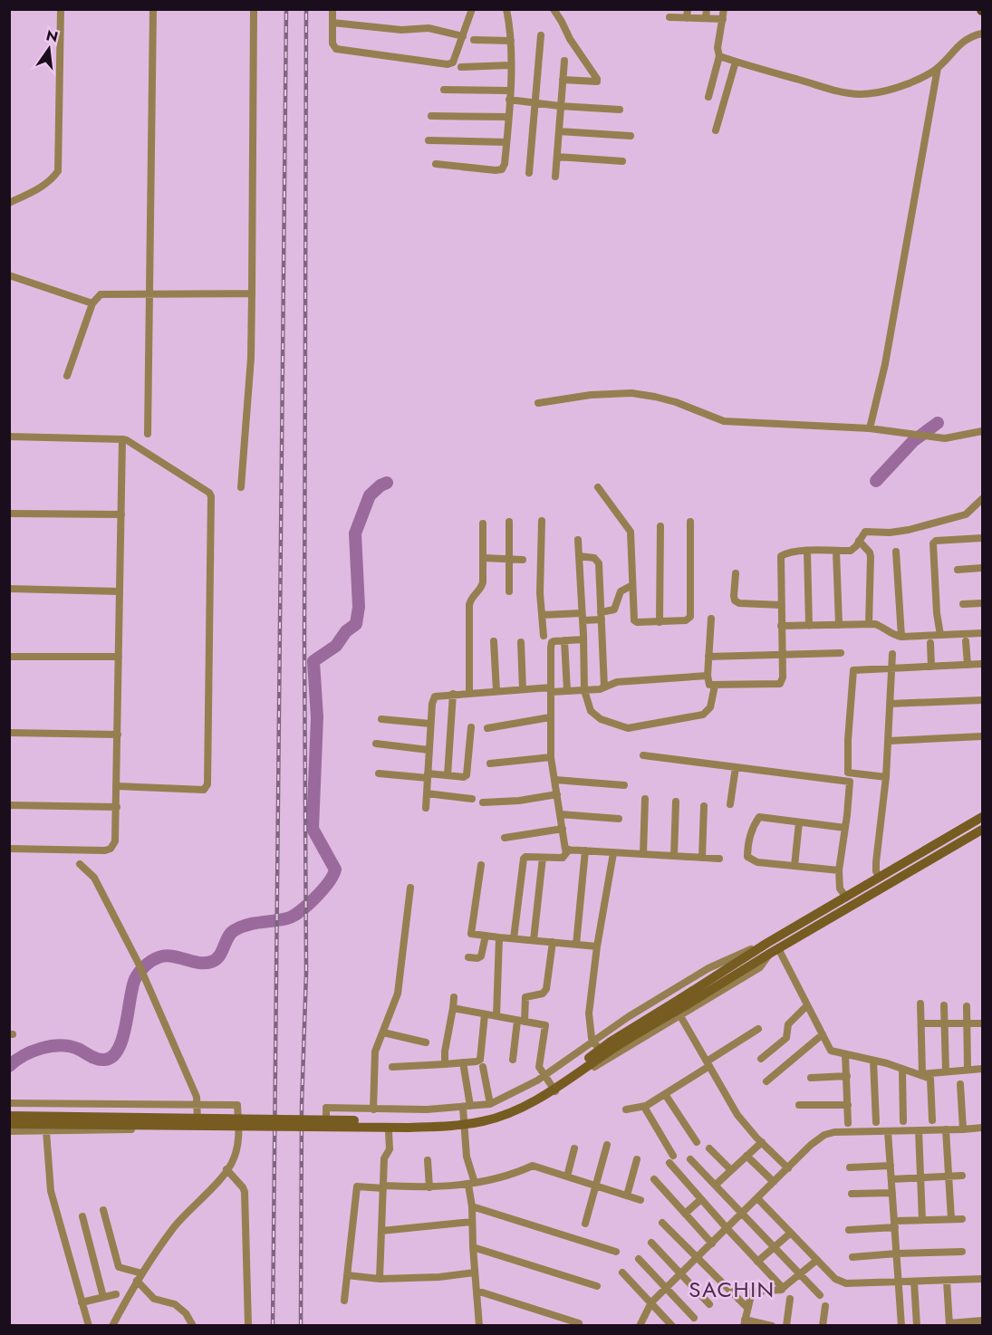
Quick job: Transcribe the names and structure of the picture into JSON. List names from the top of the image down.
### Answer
{
  "districts": ["SACHIN"],
  "north": "top"
}
